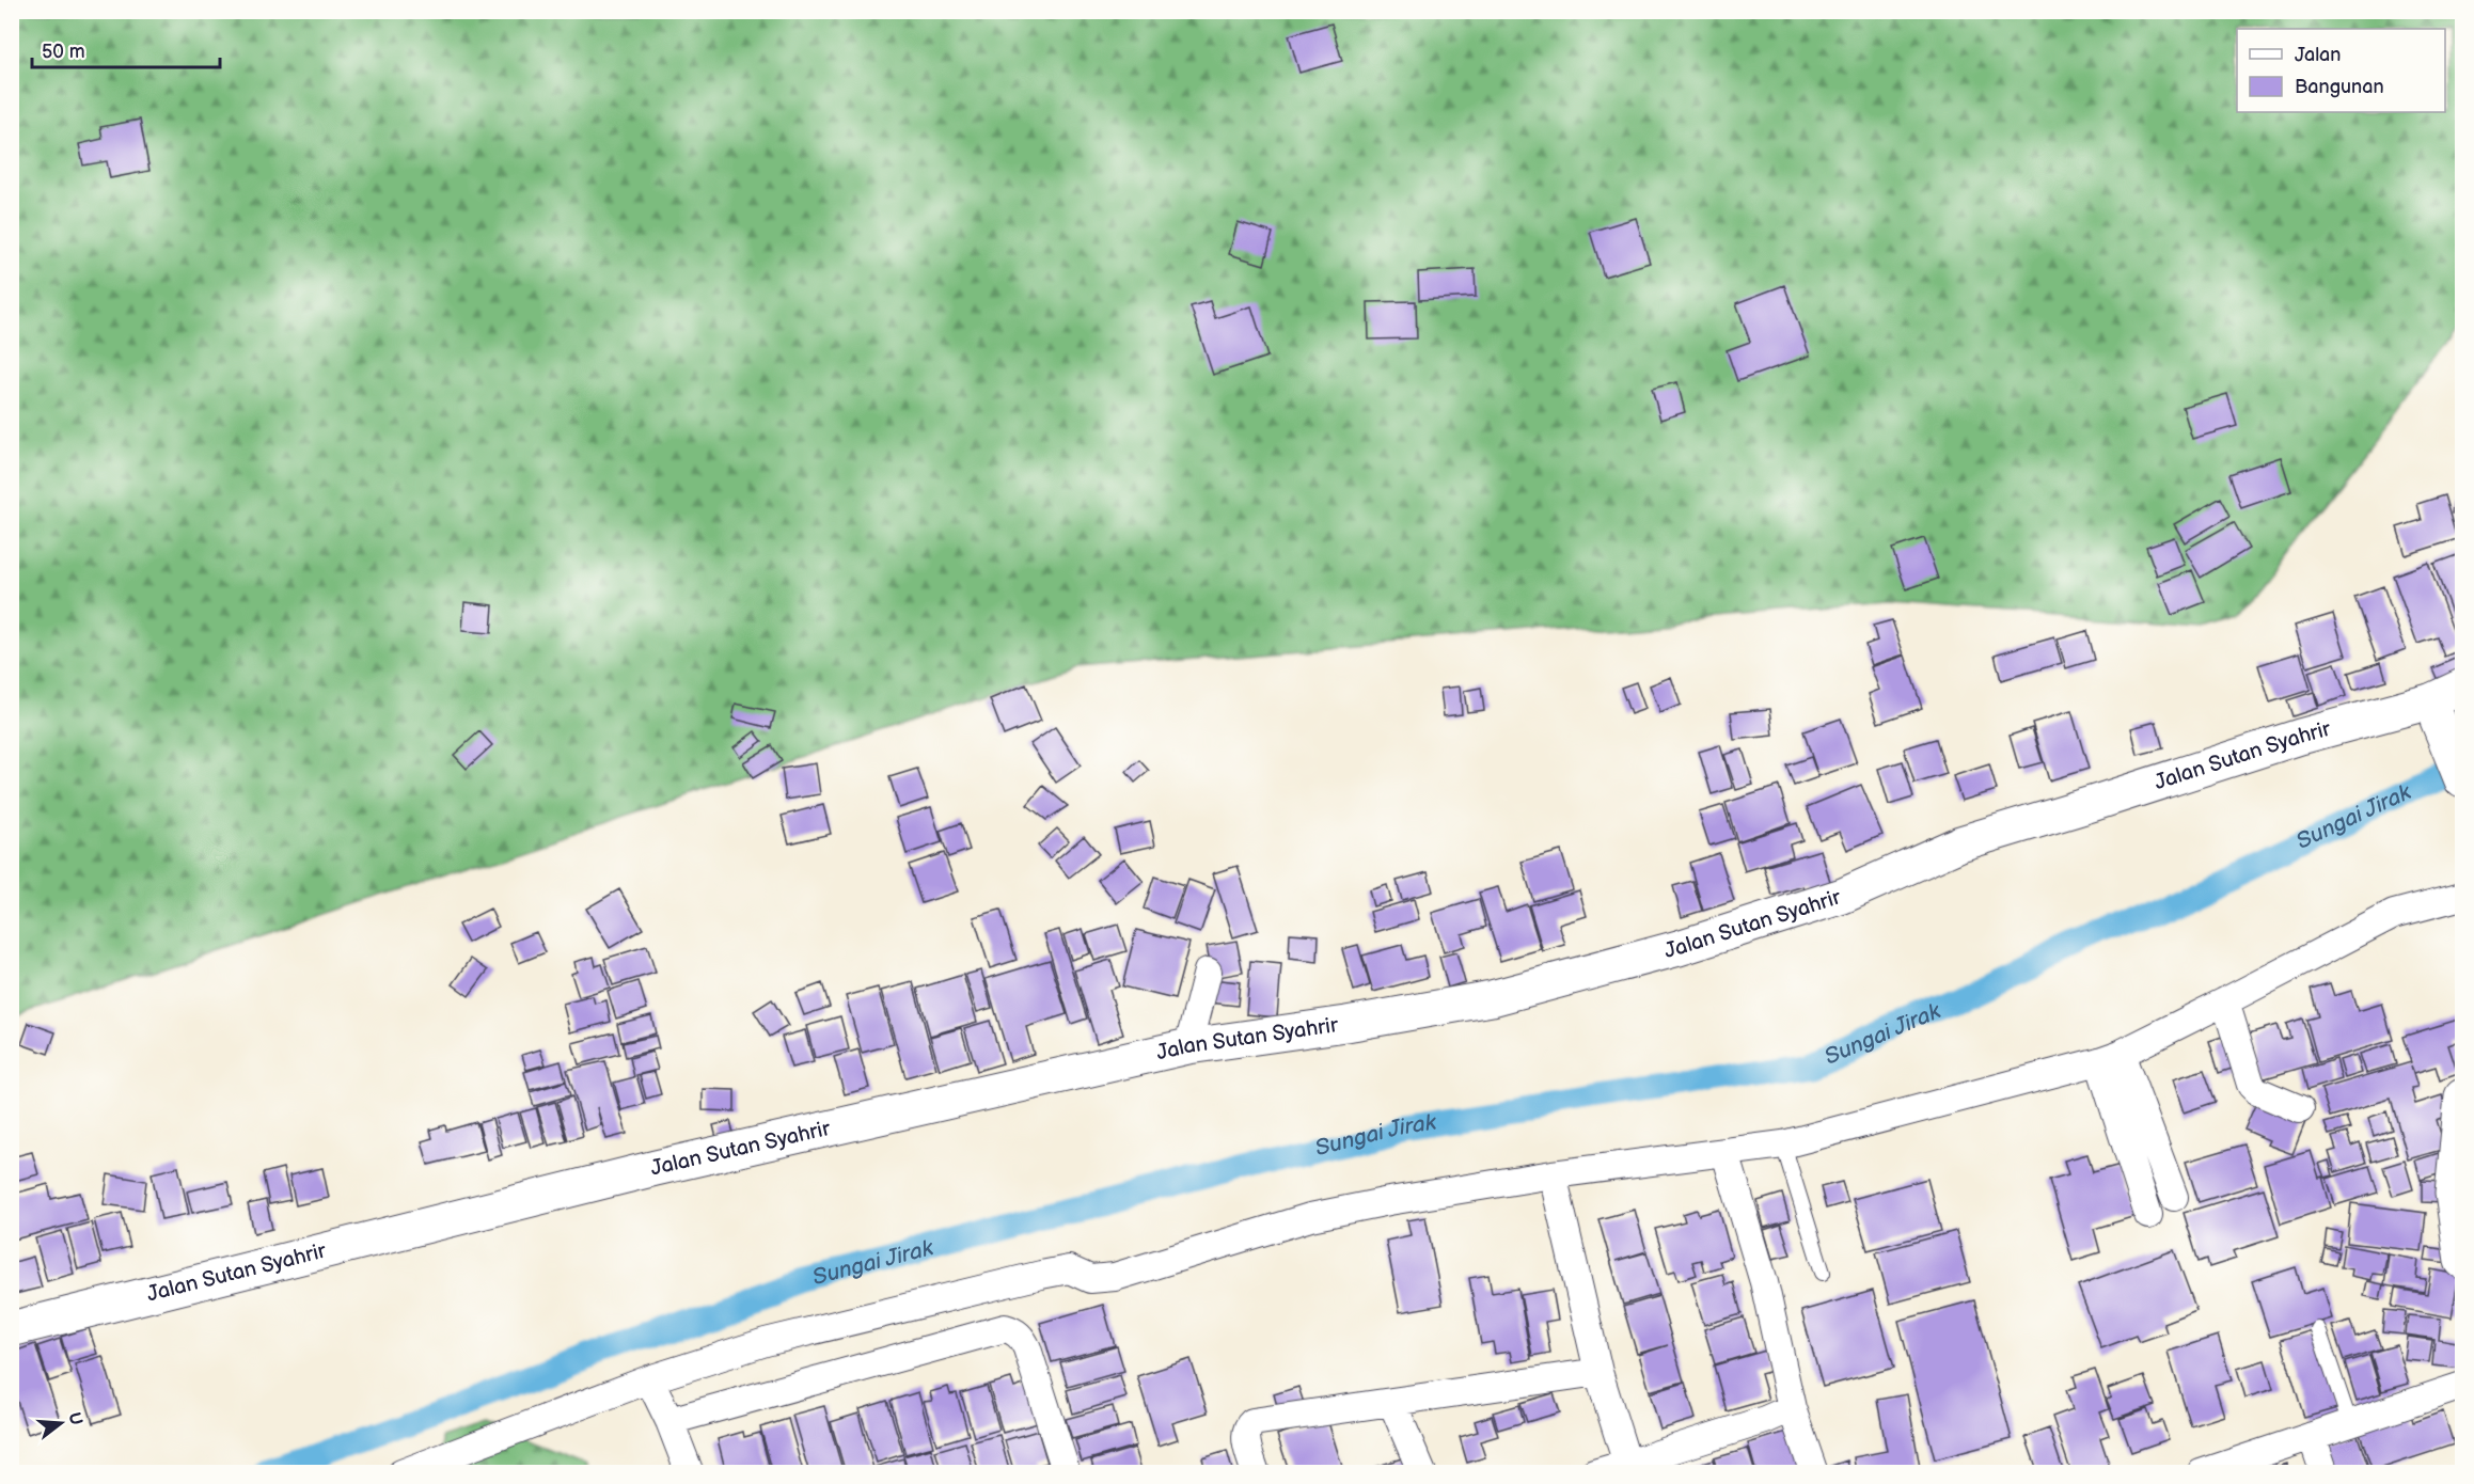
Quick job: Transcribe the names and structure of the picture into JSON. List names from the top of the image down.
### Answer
{
  "streets": {
    "main road": ["Jalan Sutan Syahrir"]
  },
  "water": ["Sungai Jirak"],
  "legend": ["Jalan", "Bangunan"],
  "scale_bar": "50 m",
  "north": "right"
}
